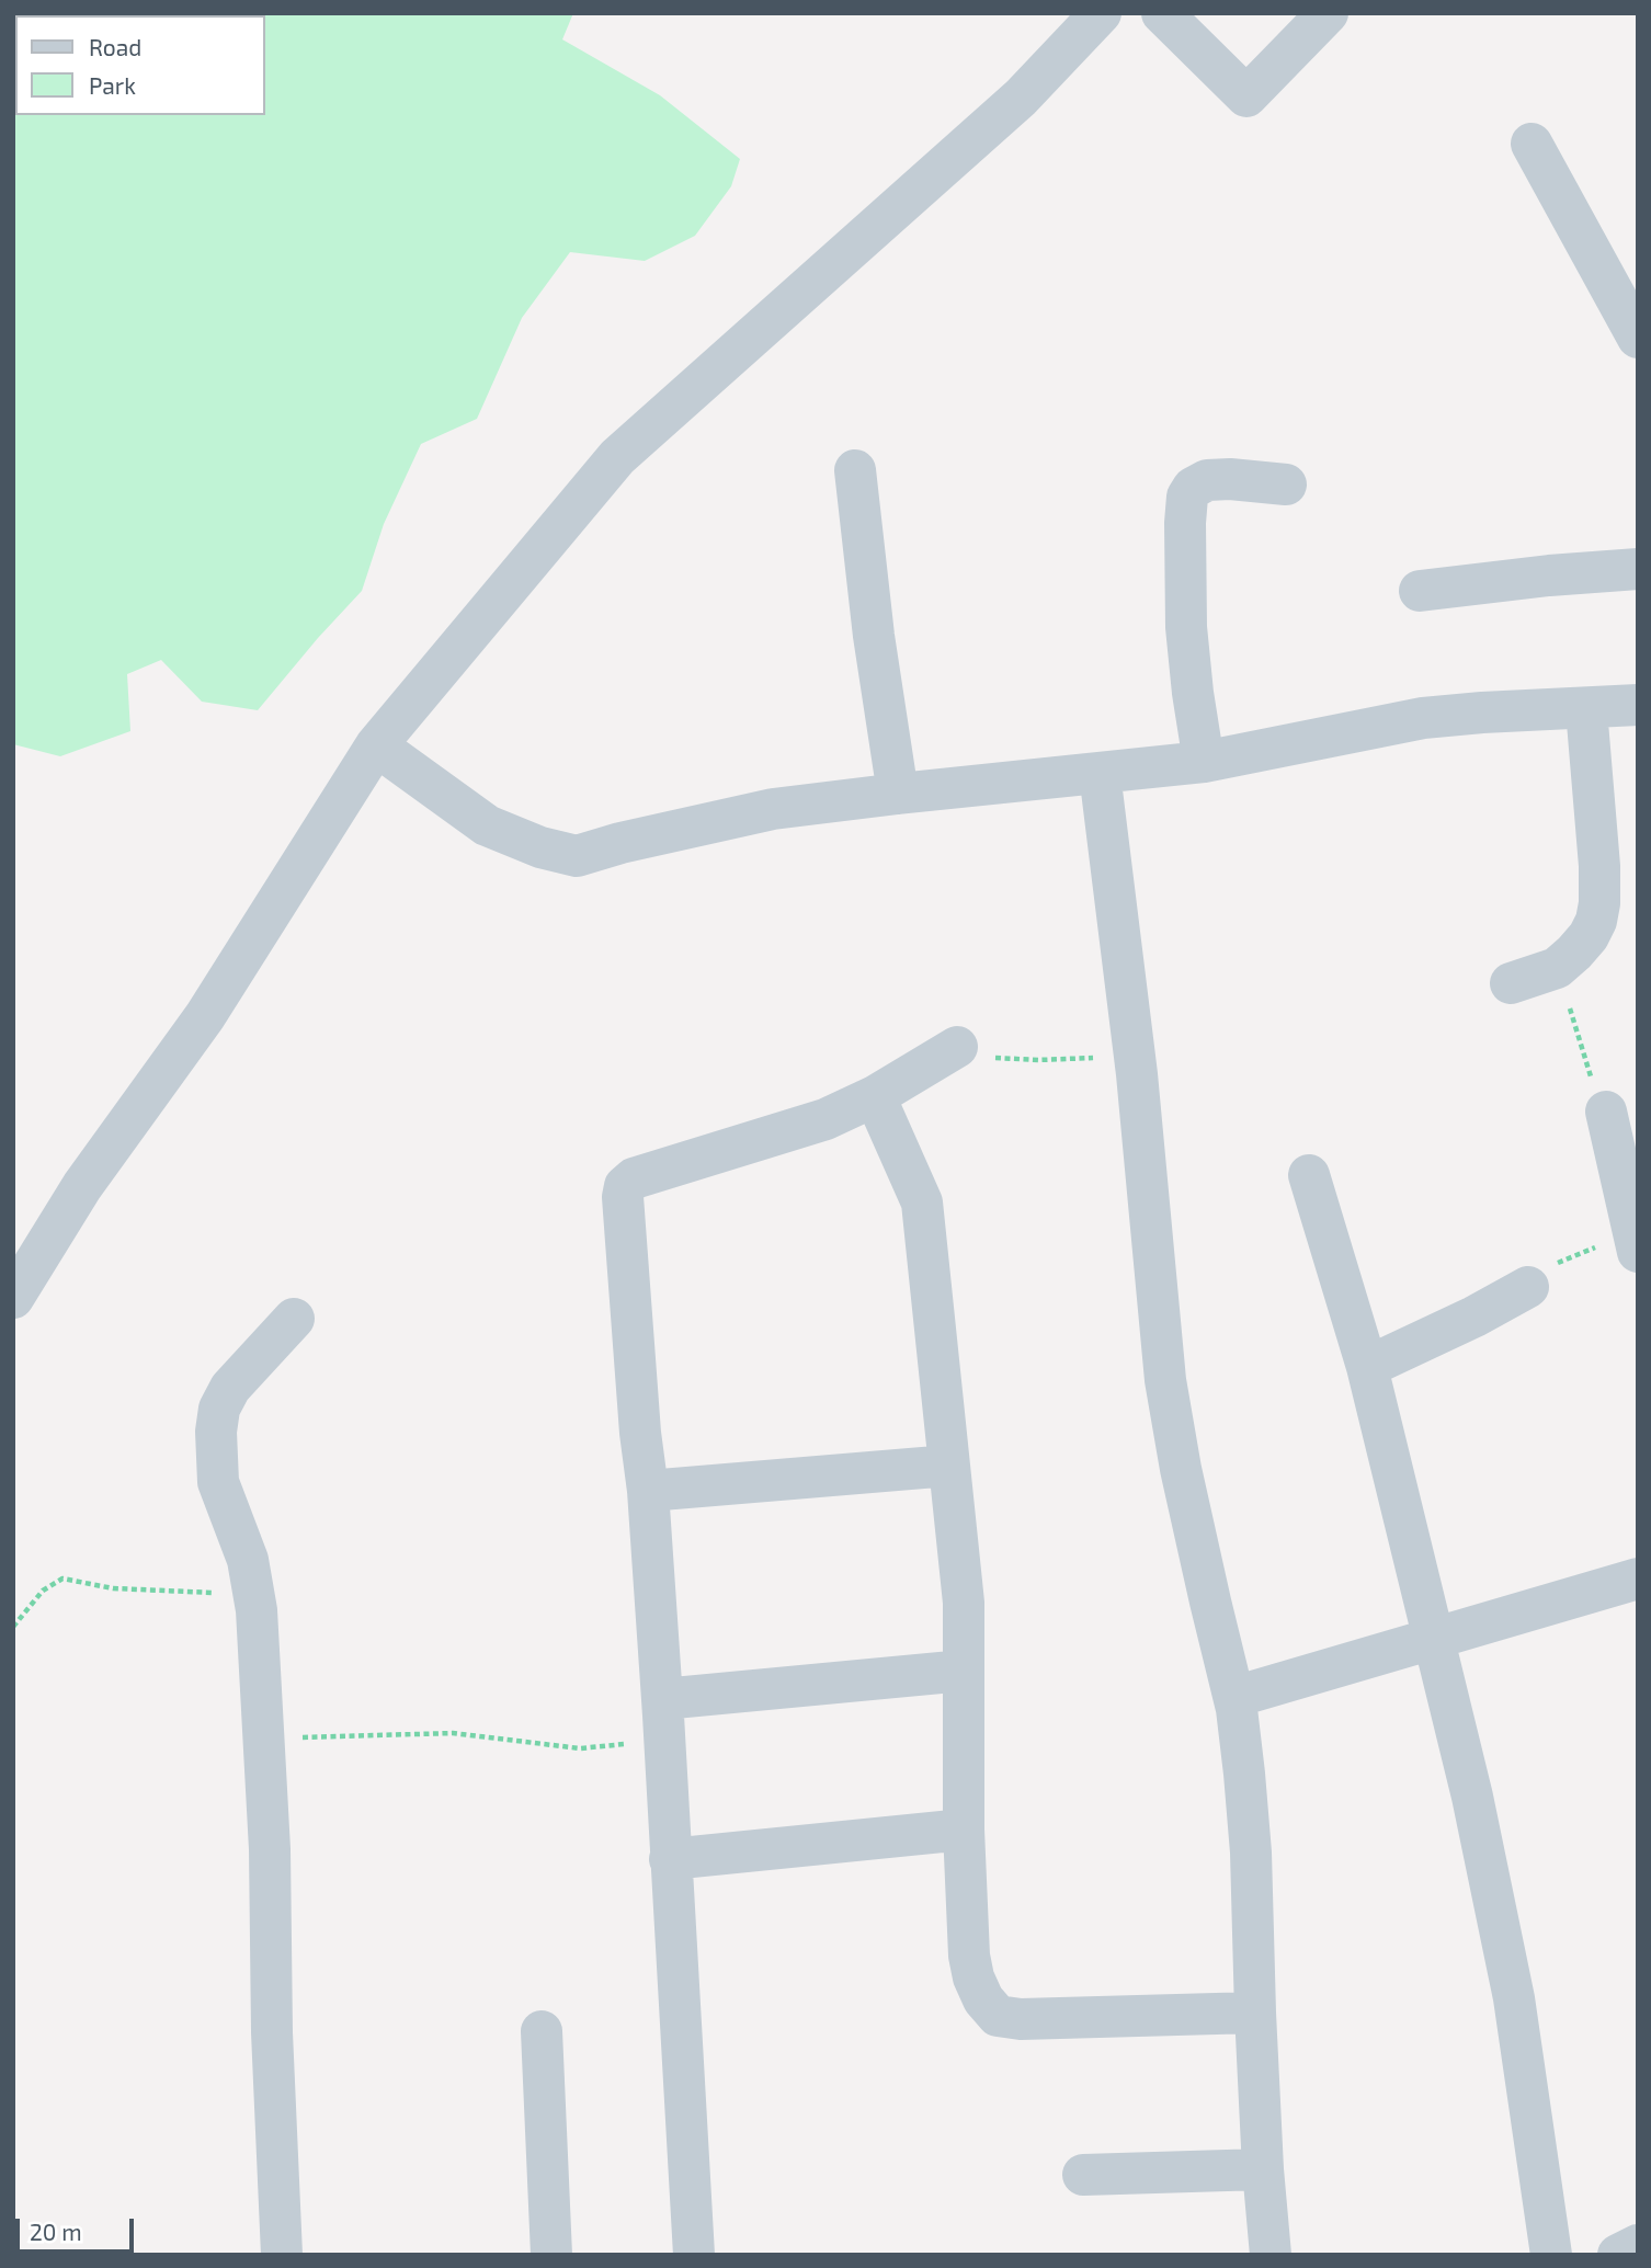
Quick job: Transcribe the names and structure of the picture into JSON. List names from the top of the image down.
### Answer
{
  "legend": ["Road", "Park"],
  "scale_bar": "20 m"
}
